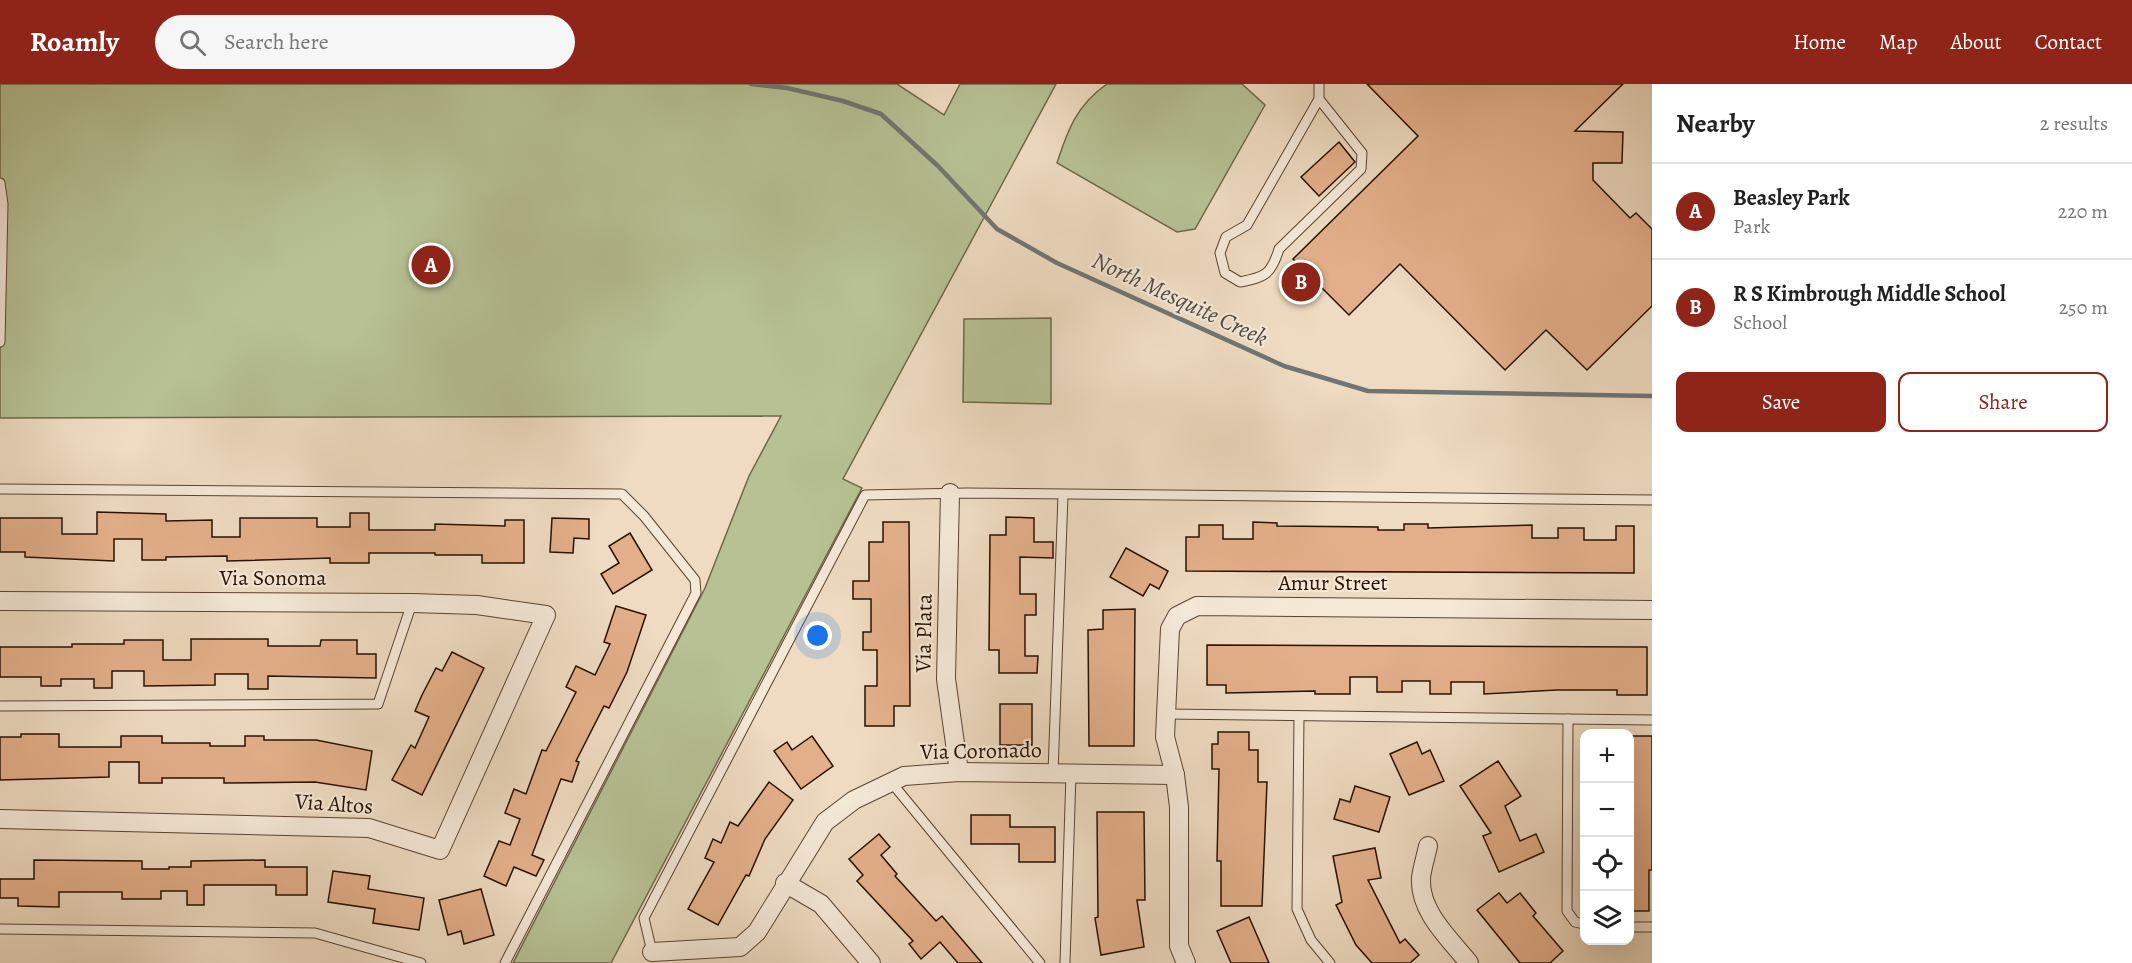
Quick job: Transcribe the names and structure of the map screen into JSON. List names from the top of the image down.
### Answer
{
  "streets": {
    "street": [
      "Via Sonoma",
      "Amur Street",
      "Via Plata",
      "Via Coronado",
      "Via Altos"
    ]
  },
  "crossings": [
    ["Via Sonoma", "Via Altos"],
    ["Amur Street", "Via Coronado"],
    ["Via Plata", "Via Coronado"]
  ],
  "water": ["North Mesquite Creek"],
  "page": {
    "header": "Roamly",
    "search": "Search here",
    "nav": [
      "Home",
      "Map",
      "About",
      "Contact"
    ],
    "heading": ["Nearby", "2 results"],
    "list": [
      {
        "mark": "A",
        "name": "Beasley Park",
        "note": "Park",
        "value": "220 m"
      },
      {
        "mark": "B",
        "name": "R S Kimbrough Middle School",
        "note": "School",
        "value": "250 m"
      }
    ],
    "pins": ["A", "B"],
    "buttons": ["Save", "Share"],
    "map_buttons": ["+", "−"]
  }
}
